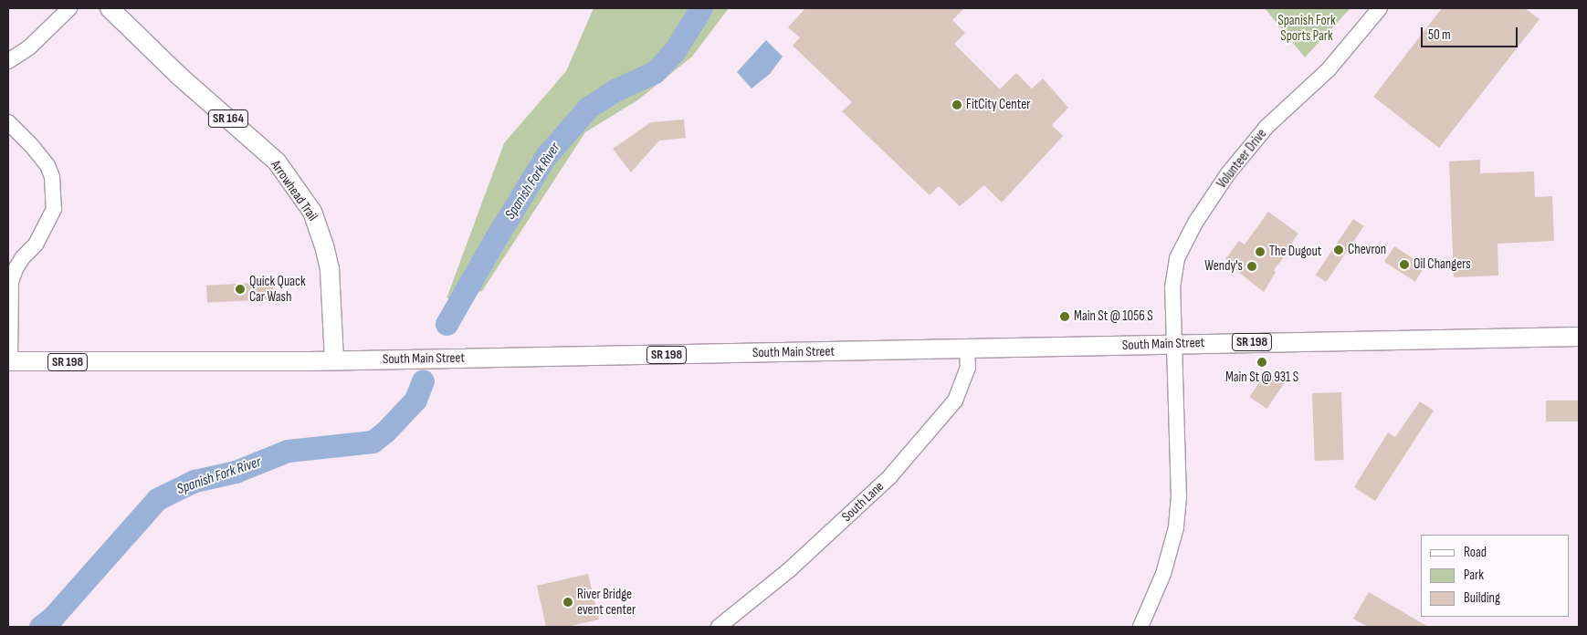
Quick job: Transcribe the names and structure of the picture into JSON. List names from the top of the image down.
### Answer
{
  "streets": {
    "main road": [
      "SR 164",
      "Arrowhead Trail",
      "SR 198",
      "South Main Street"
    ],
    "street": ["Volunteer Drive", "South Lane"]
  },
  "crossings": [
    ["Volunteer Drive", "South Main Street"],
    ["Arrowhead Trail", "South Main Street"],
    ["South Main Street", "South Lane"]
  ],
  "water": ["Spanish Fork River"],
  "parks": ["Spanish Fork Sports Park"],
  "places": [
    "FitCity Center",
    "Chevron",
    "The Dugout",
    "Oil Changers",
    "Wendy's",
    "Quick Quack Car Wash",
    "Main St @ 1056 S",
    "Main St @ 931 S",
    "River Bridge event center"
  ],
  "legend": ["Road", "Park", "Building"],
  "scale_bar": "50 m"
}
